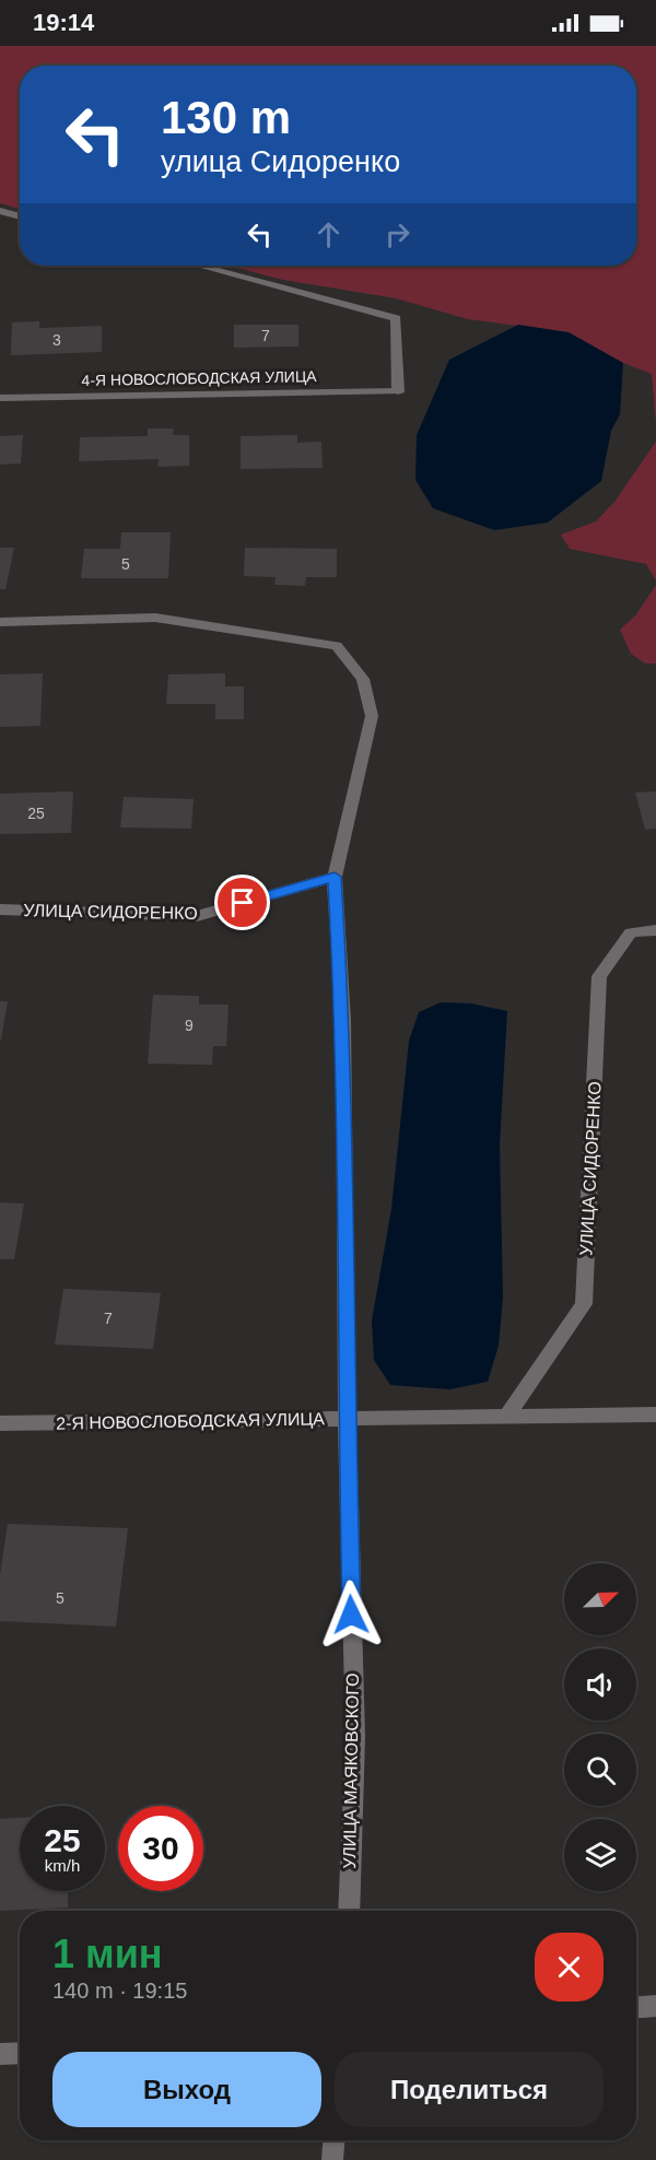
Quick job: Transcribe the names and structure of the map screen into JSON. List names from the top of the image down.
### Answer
{
  "streets": {
    "street": [
      "4-Я НОВОСЛОБОДСКАЯ УЛИЦА",
      "УЛИЦА СИДОРЕНКО",
      "2-Я НОВОСЛОБОДСКАЯ УЛИЦА",
      "УЛИЦА МАЯКОВСКОГО"
    ]
  },
  "crossings": [
    ["УЛИЦА СИДОРЕНКО", "2-Я НОВОСЛОБОДСКАЯ УЛИЦА"],
    ["УЛИЦА СИДОРЕНКО", "УЛИЦА МАЯКОВСКОГО"],
    ["2-Я НОВОСЛОБОДСКАЯ УЛИЦА", "УЛИЦА МАЯКОВСКОГО"]
  ],
  "house_numbers": [
    "7",
    "3",
    "5",
    "25",
    "9",
    "7",
    "5"
  ],
  "north": "top right",
  "page": {
    "status": "19:14",
    "turn": ["130 m", "улица Сидоренко"],
    "speed": "25 km/h",
    "limit": "30",
    "heading": ["1 мин", "140 m · 19:15"],
    "buttons": ["Выход", "Поделиться"]
  }
}
